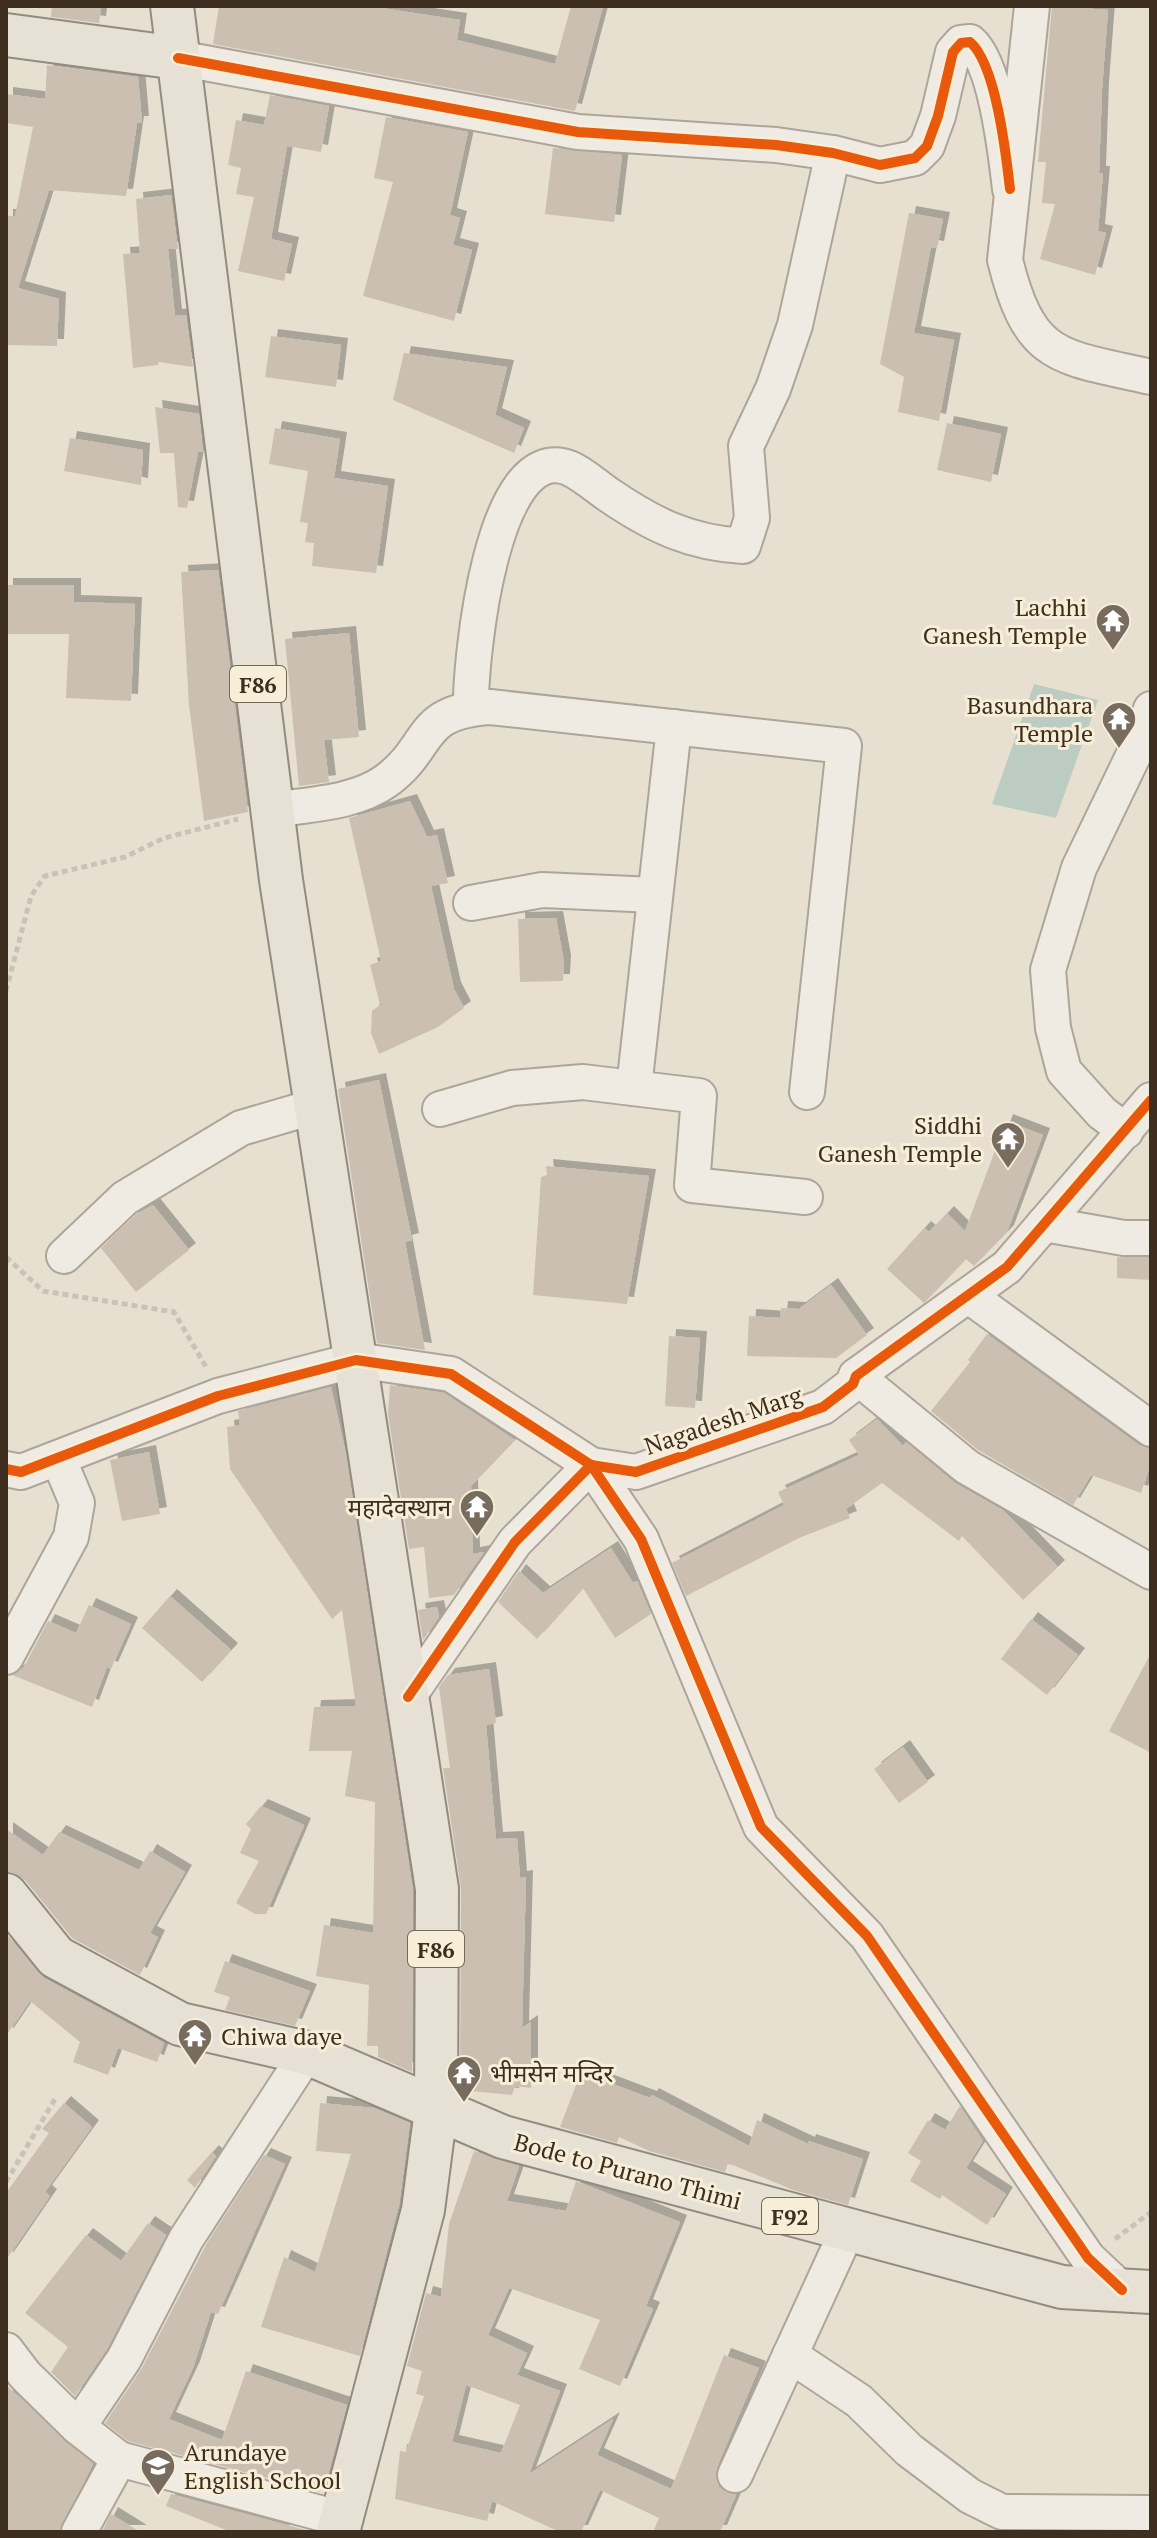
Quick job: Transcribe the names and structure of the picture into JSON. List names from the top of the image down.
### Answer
{
  "streets": {
    "main road": ["F86", "Bode to Purano Thimi", "F92"],
    "street": ["Nagadesh Marg"]
  },
  "crossings": [
    ["F86", "Nagadesh Marg"],
    ["F86", "Bode to Purano Thimi"],
    ["F86", "F92"],
    ["Bode to Purano Thimi", "F92"]
  ],
  "places": {
    "temple": [
      "Lachhi Ganesh Temple",
      "Basundhara Temple",
      "Siddhi Ganesh Temple",
      "महादेवस्थान",
      "Chiwa daye",
      "भीमसेन मन्दिर"
    ],
    "school or university": ["Arundaye English School"]
  }
}
